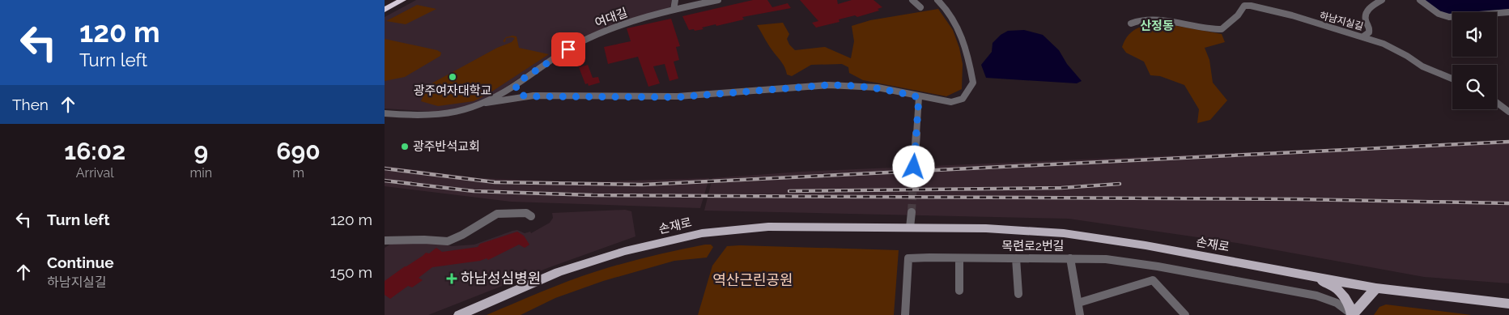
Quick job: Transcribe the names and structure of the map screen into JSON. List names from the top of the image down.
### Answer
{
  "streets": {
    "main road": ["손재로"],
    "street": ["여대길", "하남지실길", "목련로2번길"]
  },
  "districts": ["산정동"],
  "parks": ["역산근린공원"],
  "places": {
    "other": ["광주여자대학교", "광주반석교회"],
    "health": ["하남성심병원"]
  },
  "page": {
    "turn": ["120 m", "Turn left"],
    "then": "Then",
    "eta": [
      "16:02",
      "Arrival",
      "9",
      "min",
      "690",
      "m"
    ],
    "list": [
      {
        "name": "Turn left",
        "value": "120 m"
      },
      {
        "name": "Continue",
        "note": "하남지실길",
        "value": "150 m"
      }
    ]
  }
}
